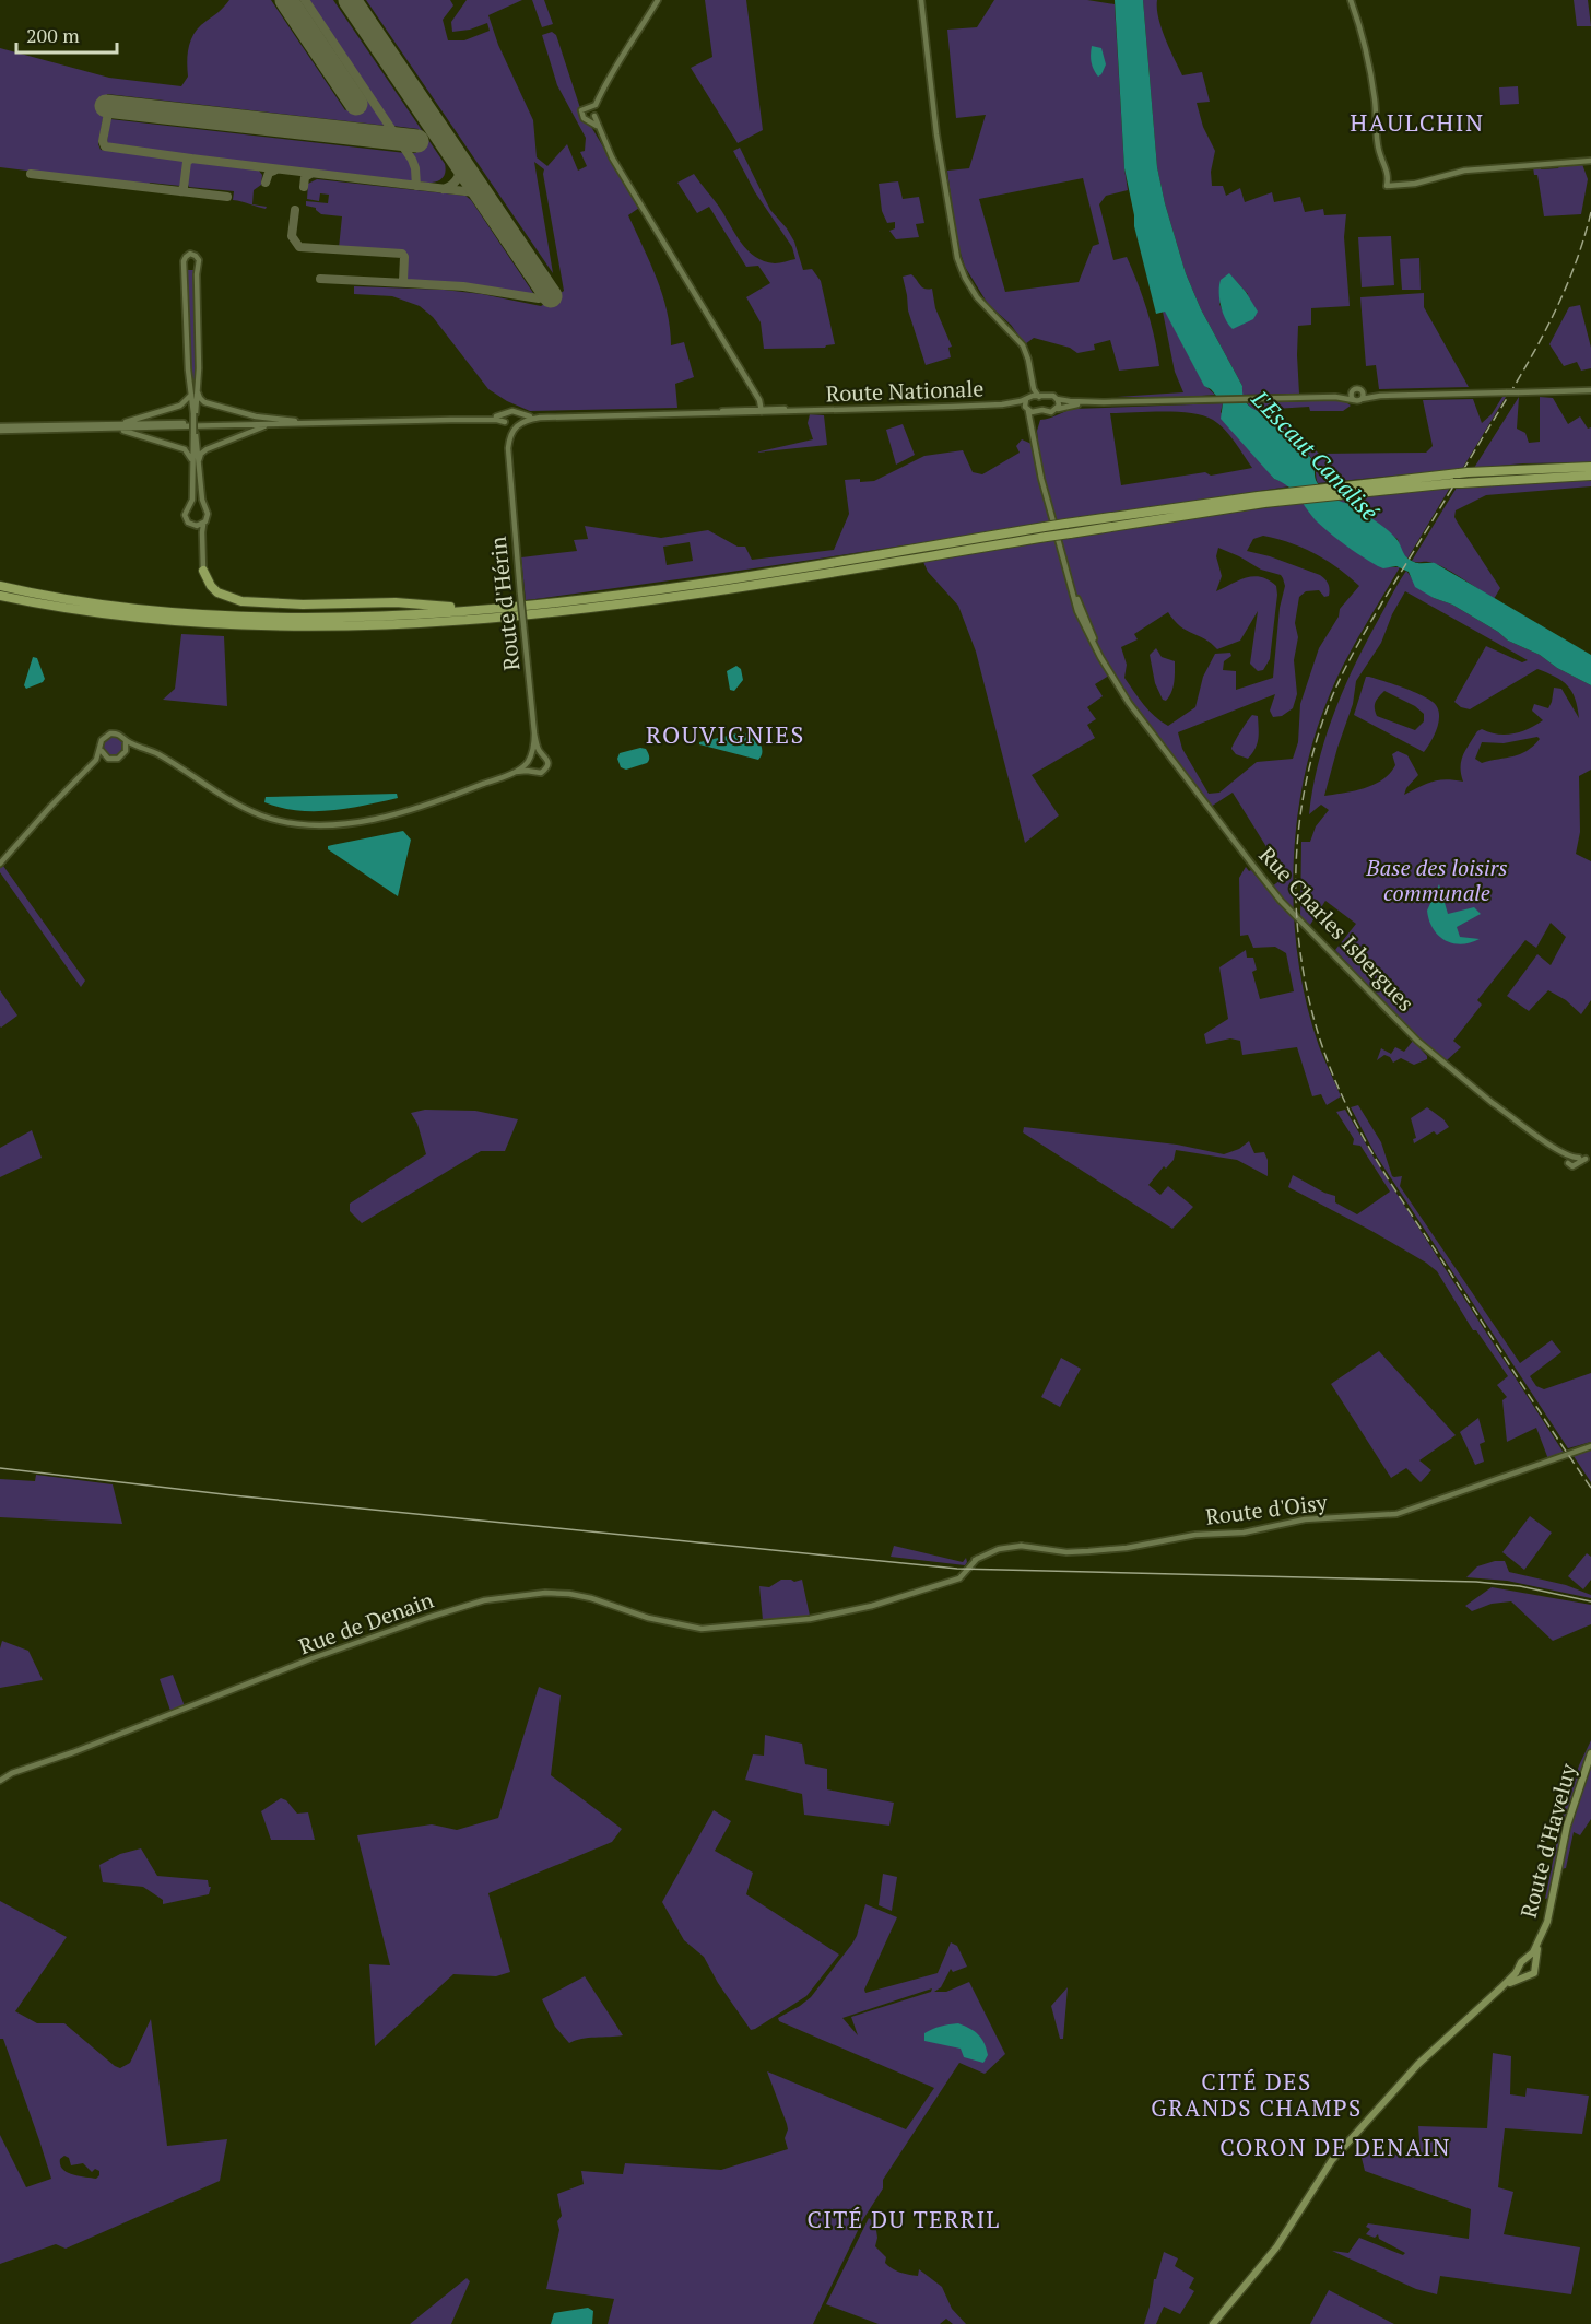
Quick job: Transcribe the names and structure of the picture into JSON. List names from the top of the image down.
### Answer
{
  "streets": {
    "main road": ["Route d'Haveluy"],
    "street": [
      "Route Nationale",
      "Route d'Hérin",
      "Rue Charles Isbergues",
      "Route d'Oisy",
      "Rue de Denain"
    ]
  },
  "crossings": [
    ["Route Nationale", "Route d'Hérin"],
    ["Route Nationale", "Rue Charles Isbergues"],
    ["Route d'Oisy", "Rue de Denain"]
  ],
  "districts": [
    "HAULCHIN",
    "ROUVIGNIES",
    "CITÉ DES GRANDS CHAMPS",
    "CORON DE DENAIN",
    "CITÉ DU TERRIL"
  ],
  "water": ["L'Escaut Canalisé"],
  "parks": ["Base des loisirs communale"],
  "scale_bar": "200 m"
}
